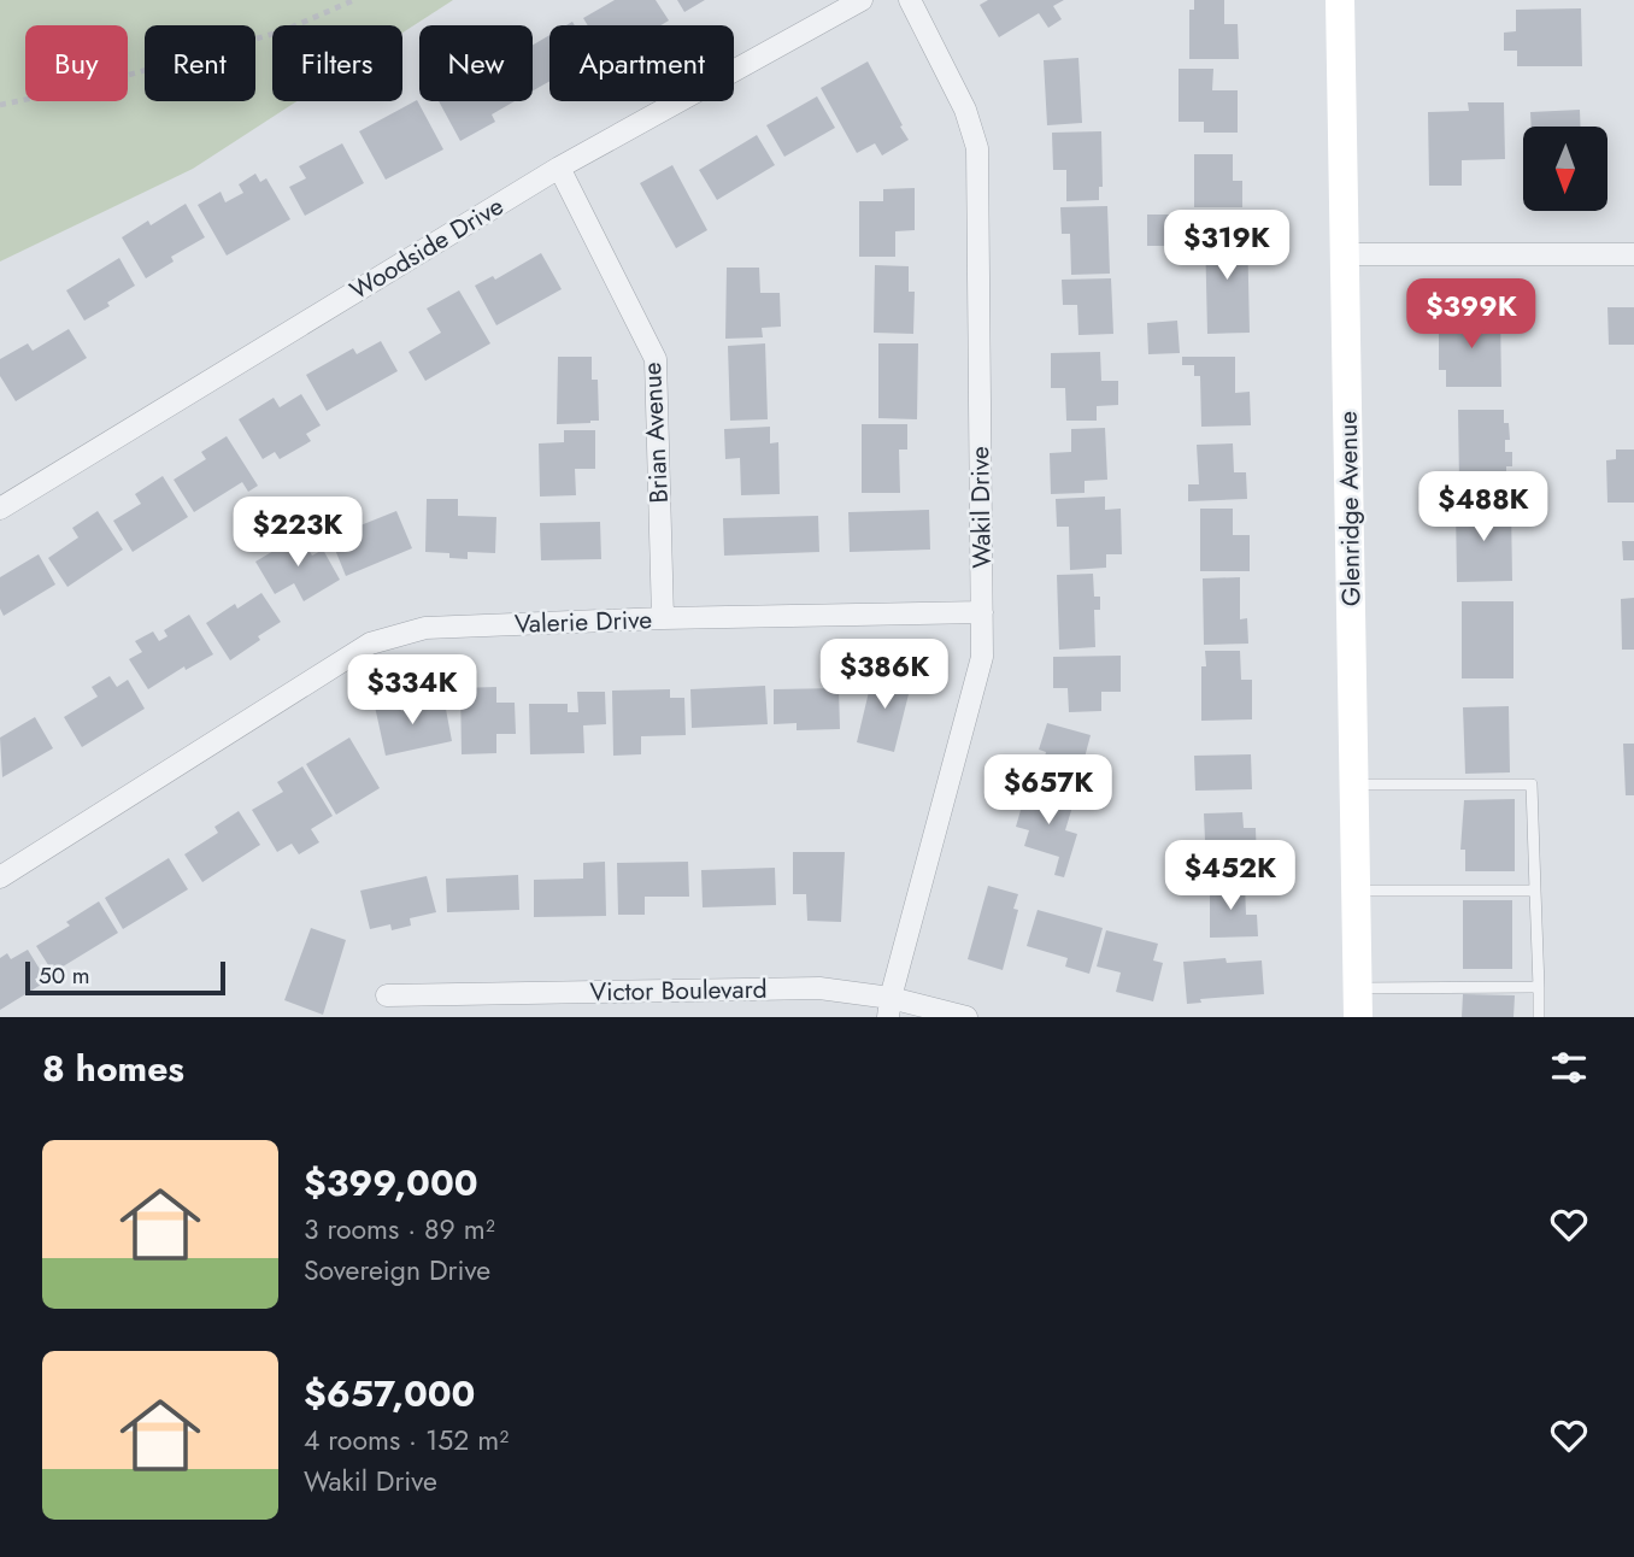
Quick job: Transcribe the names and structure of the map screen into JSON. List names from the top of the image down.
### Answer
{
  "streets": {
    "main road": ["Glenridge Avenue"],
    "street": [
      "Woodside Drive",
      "Brian Avenue",
      "Wakil Drive",
      "Valerie Drive",
      "Victor Boulevard"
    ]
  },
  "crossings": [
    ["Woodside Drive", "Brian Avenue"],
    ["Brian Avenue", "Valerie Drive"],
    ["Wakil Drive", "Valerie Drive"],
    ["Wakil Drive", "Victor Boulevard"]
  ],
  "scale_bar": "50 m",
  "north": "bottom",
  "page": {
    "chip": [
      "Buy",
      "Rent",
      "Filters",
      "New",
      "Apartment"
    ],
    "price": [
      "$319K",
      "$399K",
      "$488K",
      "$223K",
      "$386K",
      "$334K",
      "$657K",
      "$452K"
    ],
    "scale": "50 m",
    "heading": "8 homes",
    "list": [
      {
        "name": "$399,000",
        "note": "3 rooms · 89 m² · Sovereign Drive"
      },
      {
        "name": "$657,000",
        "note": "4 rooms · 152 m² · Wakil Drive"
      }
    ]
  }
}
